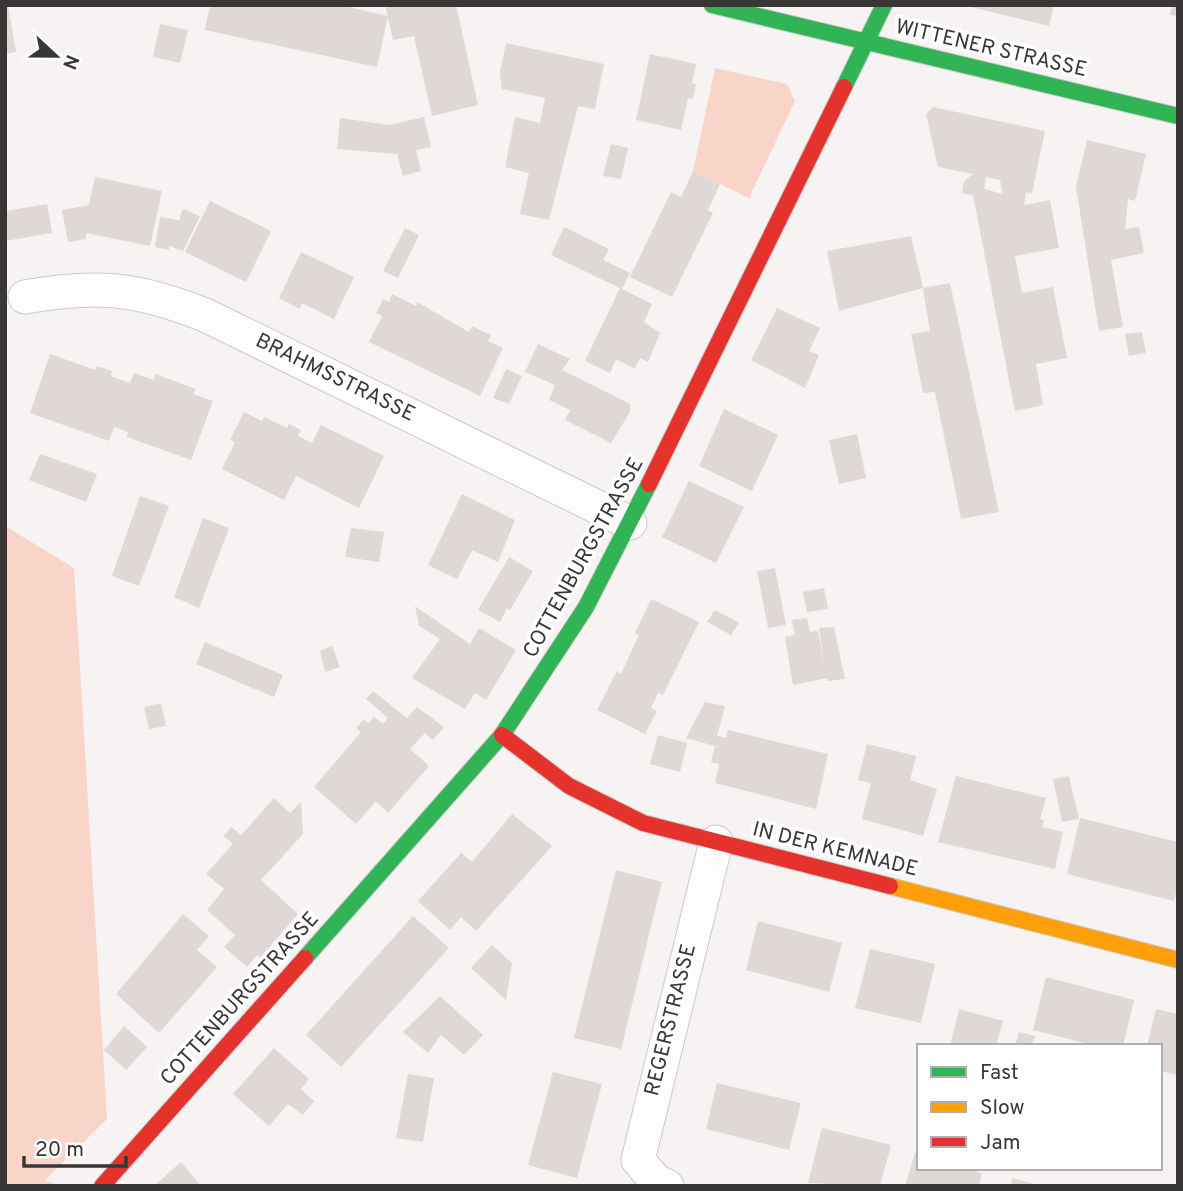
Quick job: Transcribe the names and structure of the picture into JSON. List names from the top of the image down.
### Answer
{
  "streets": {
    "street": [
      "WITTENER STRASSE",
      "BRAHMSSTRASSE",
      "COTTENBURGSTRASSE",
      "IN DER KEMNADE",
      "REGERSTRASSE"
    ]
  },
  "crossings": [
    ["WITTENER STRASSE", "COTTENBURGSTRASSE"],
    ["BRAHMSSTRASSE", "COTTENBURGSTRASSE"],
    ["COTTENBURGSTRASSE", "IN DER KEMNADE"],
    ["IN DER KEMNADE", "REGERSTRASSE"]
  ],
  "legend": ["Fast", "Slow", "Jam"],
  "scale_bar": "20 m",
  "north": "right"
}
